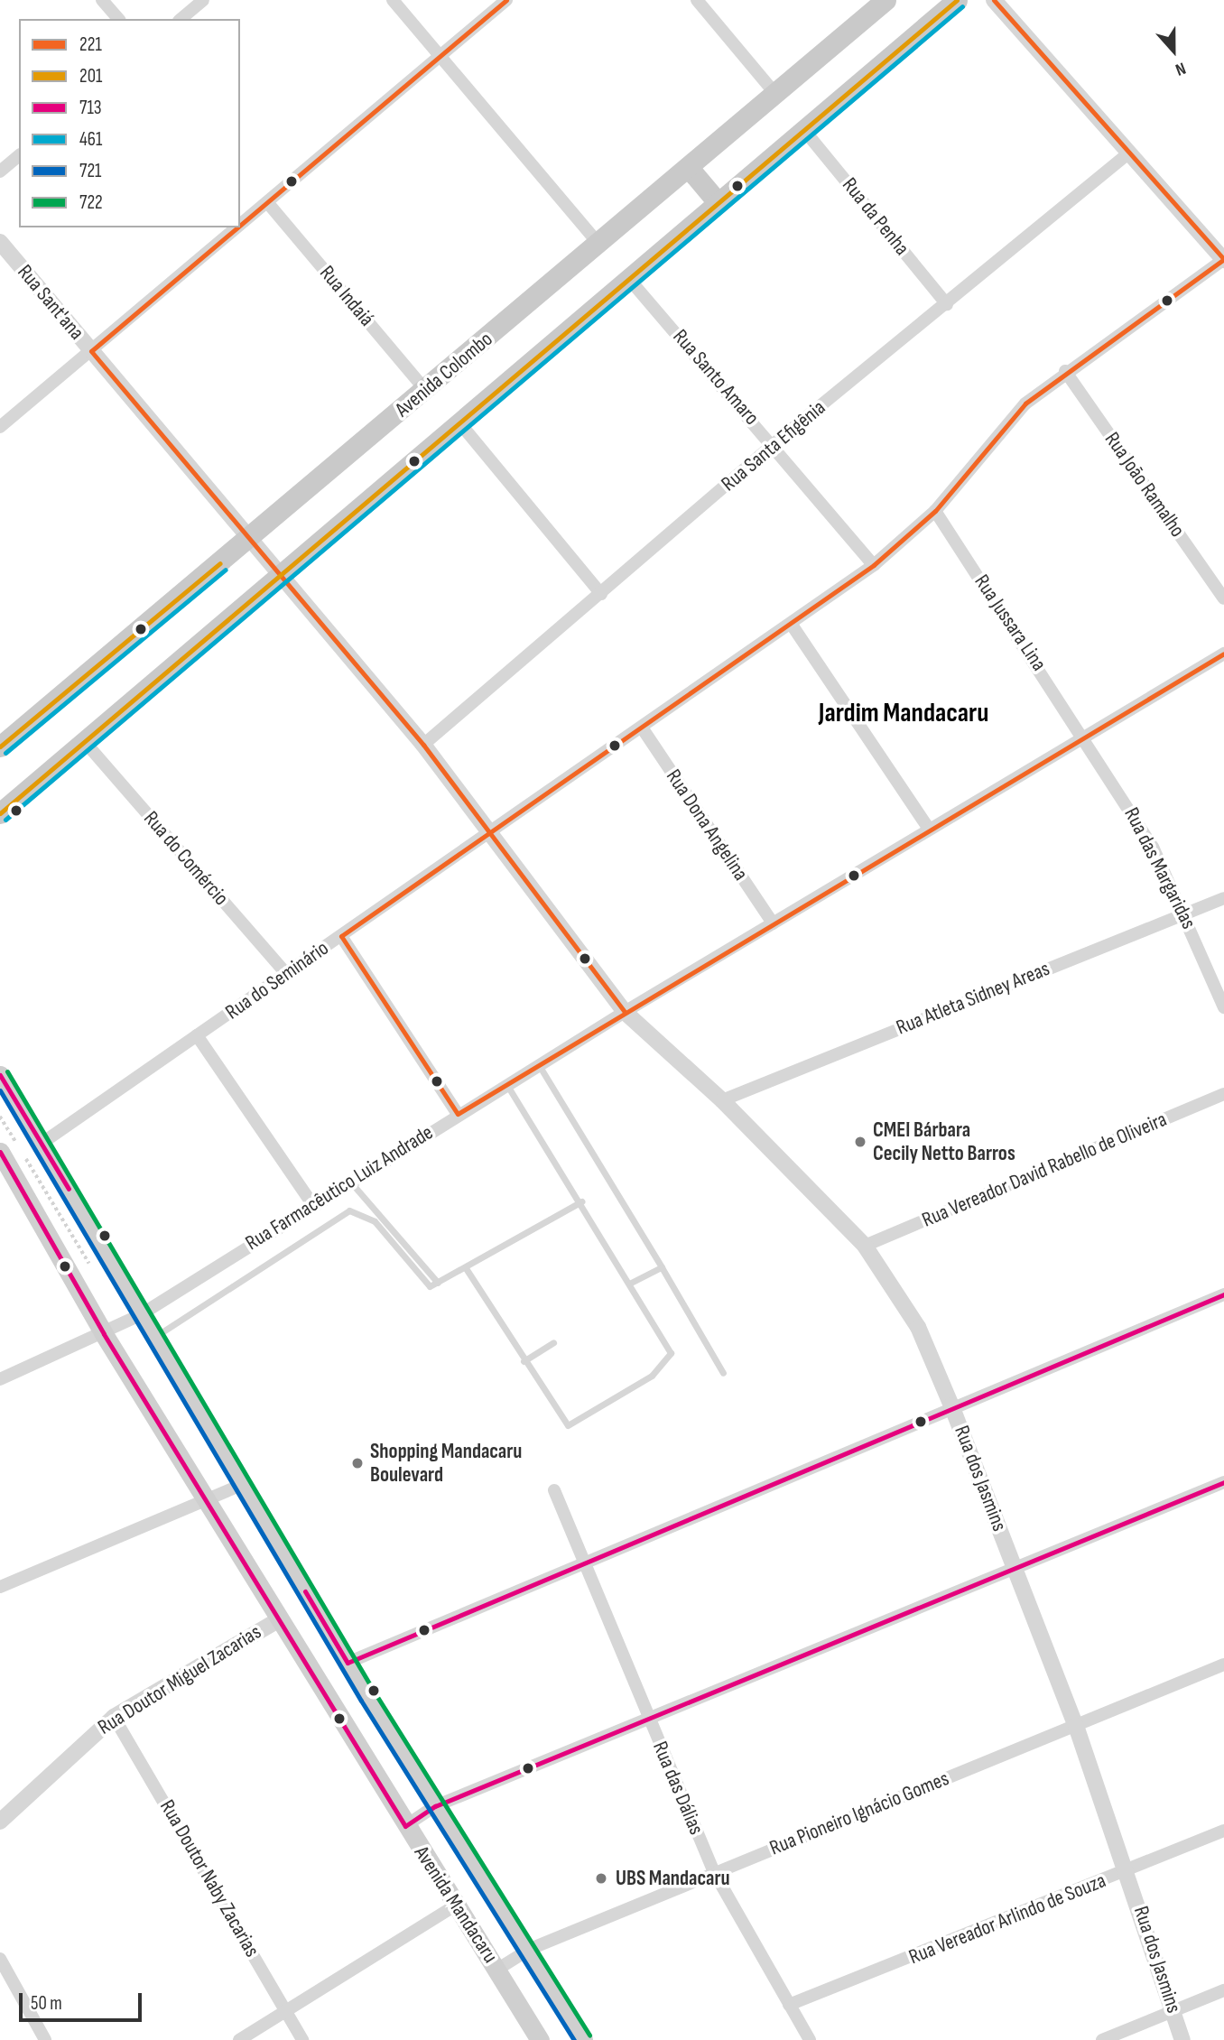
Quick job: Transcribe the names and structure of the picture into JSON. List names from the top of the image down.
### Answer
{
  "streets": {
    "main road": ["Avenida Colombo", "Avenida Mandacaru"],
    "street": [
      "Rua da Penha",
      "Rua Indaiá",
      "Rua Sant'ana",
      "Rua Santo Amaro",
      "Rua Santa Efigênia",
      "Rua João Ramalho",
      "Rua Jussara Lina",
      "Rua Dona Angelina",
      "Rua do Comércio",
      "Rua das Margaridas",
      "Rua do Seminário",
      "Rua Atleta Sidney Areas",
      "Rua Vereador David Rabello de Oliveira",
      "Rua Farmacêutico Luiz Andrade",
      "Rua dos Jasmins",
      "Rua Doutor Miguel Zacarias",
      "Rua das Dálias",
      "Rua Pioneiro Ignácio Gomes",
      "Rua Doutor Naby Zacarias",
      "Rua Vereador Arlindo de Souza"
    ]
  },
  "crossings": [
    ["Rua da Penha", "Rua Santa Efigênia"],
    ["Rua Indaiá", "Avenida Colombo"],
    ["Rua Sant'ana", "Avenida Colombo"],
    ["Rua Sant'ana", "Rua Santa Efigênia"],
    ["Rua Sant'ana", "Rua do Seminário"],
    ["Rua Sant'ana", "Rua Farmacêutico Luiz Andrade"],
    ["Rua Sant'ana", "Rua dos Jasmins"],
    ["Rua Santo Amaro", "Rua Santa Efigênia"],
    ["Rua Santo Amaro", "Rua do Seminário"],
    ["Rua João Ramalho", "Rua do Seminário"],
    ["Rua Jussara Lina", "Rua das Margaridas"],
    ["Rua Jussara Lina", "Rua do Seminário"],
    ["Rua Jussara Lina", "Rua Farmacêutico Luiz Andrade"],
    ["Rua Dona Angelina", "Rua do Seminário"],
    ["Rua Dona Angelina", "Rua Farmacêutico Luiz Andrade"],
    ["Rua do Comércio", "Rua do Seminário"],
    ["Rua das Margaridas", "Rua Atleta Sidney Areas"],
    ["Rua das Margaridas", "Rua Farmacêutico Luiz Andrade"],
    ["Rua do Seminário", "Avenida Mandacaru"],
    ["Rua Atleta Sidney Areas", "Rua dos Jasmins"],
    ["Rua Vereador David Rabello de Oliveira", "Rua dos Jasmins"],
    ["Rua Farmacêutico Luiz Andrade", "Rua dos Jasmins"],
    ["Rua Farmacêutico Luiz Andrade", "Avenida Mandacaru"],
    ["Rua dos Jasmins", "Rua Pioneiro Ignácio Gomes"],
    ["Rua dos Jasmins", "Rua Vereador Arlindo de Souza"],
    ["Rua Doutor Miguel Zacarias", "Rua Doutor Naby Zacarias"],
    ["Rua Doutor Miguel Zacarias", "Avenida Mandacaru"],
    ["Rua das Dálias", "Rua Pioneiro Ignácio Gomes"],
    ["Rua das Dálias", "Rua Vereador Arlindo de Souza"],
    ["Rua Pioneiro Ignácio Gomes", "Avenida Mandacaru"]
  ],
  "districts": ["Jardim Mandacaru"],
  "places": ["CMEI Bárbara Cecily Netto Barros", "Shopping Mandacaru Boulevard", "UBS Mandacaru"],
  "lines": [
    "transit line 221",
    "transit line 201",
    "transit line 461",
    "transit line 722",
    "transit line 713",
    "transit line 721"
  ],
  "legend": [
    "221",
    "201",
    "713",
    "461",
    "721",
    "722"
  ],
  "scale_bar": "50 m",
  "north": "bottom"
}
